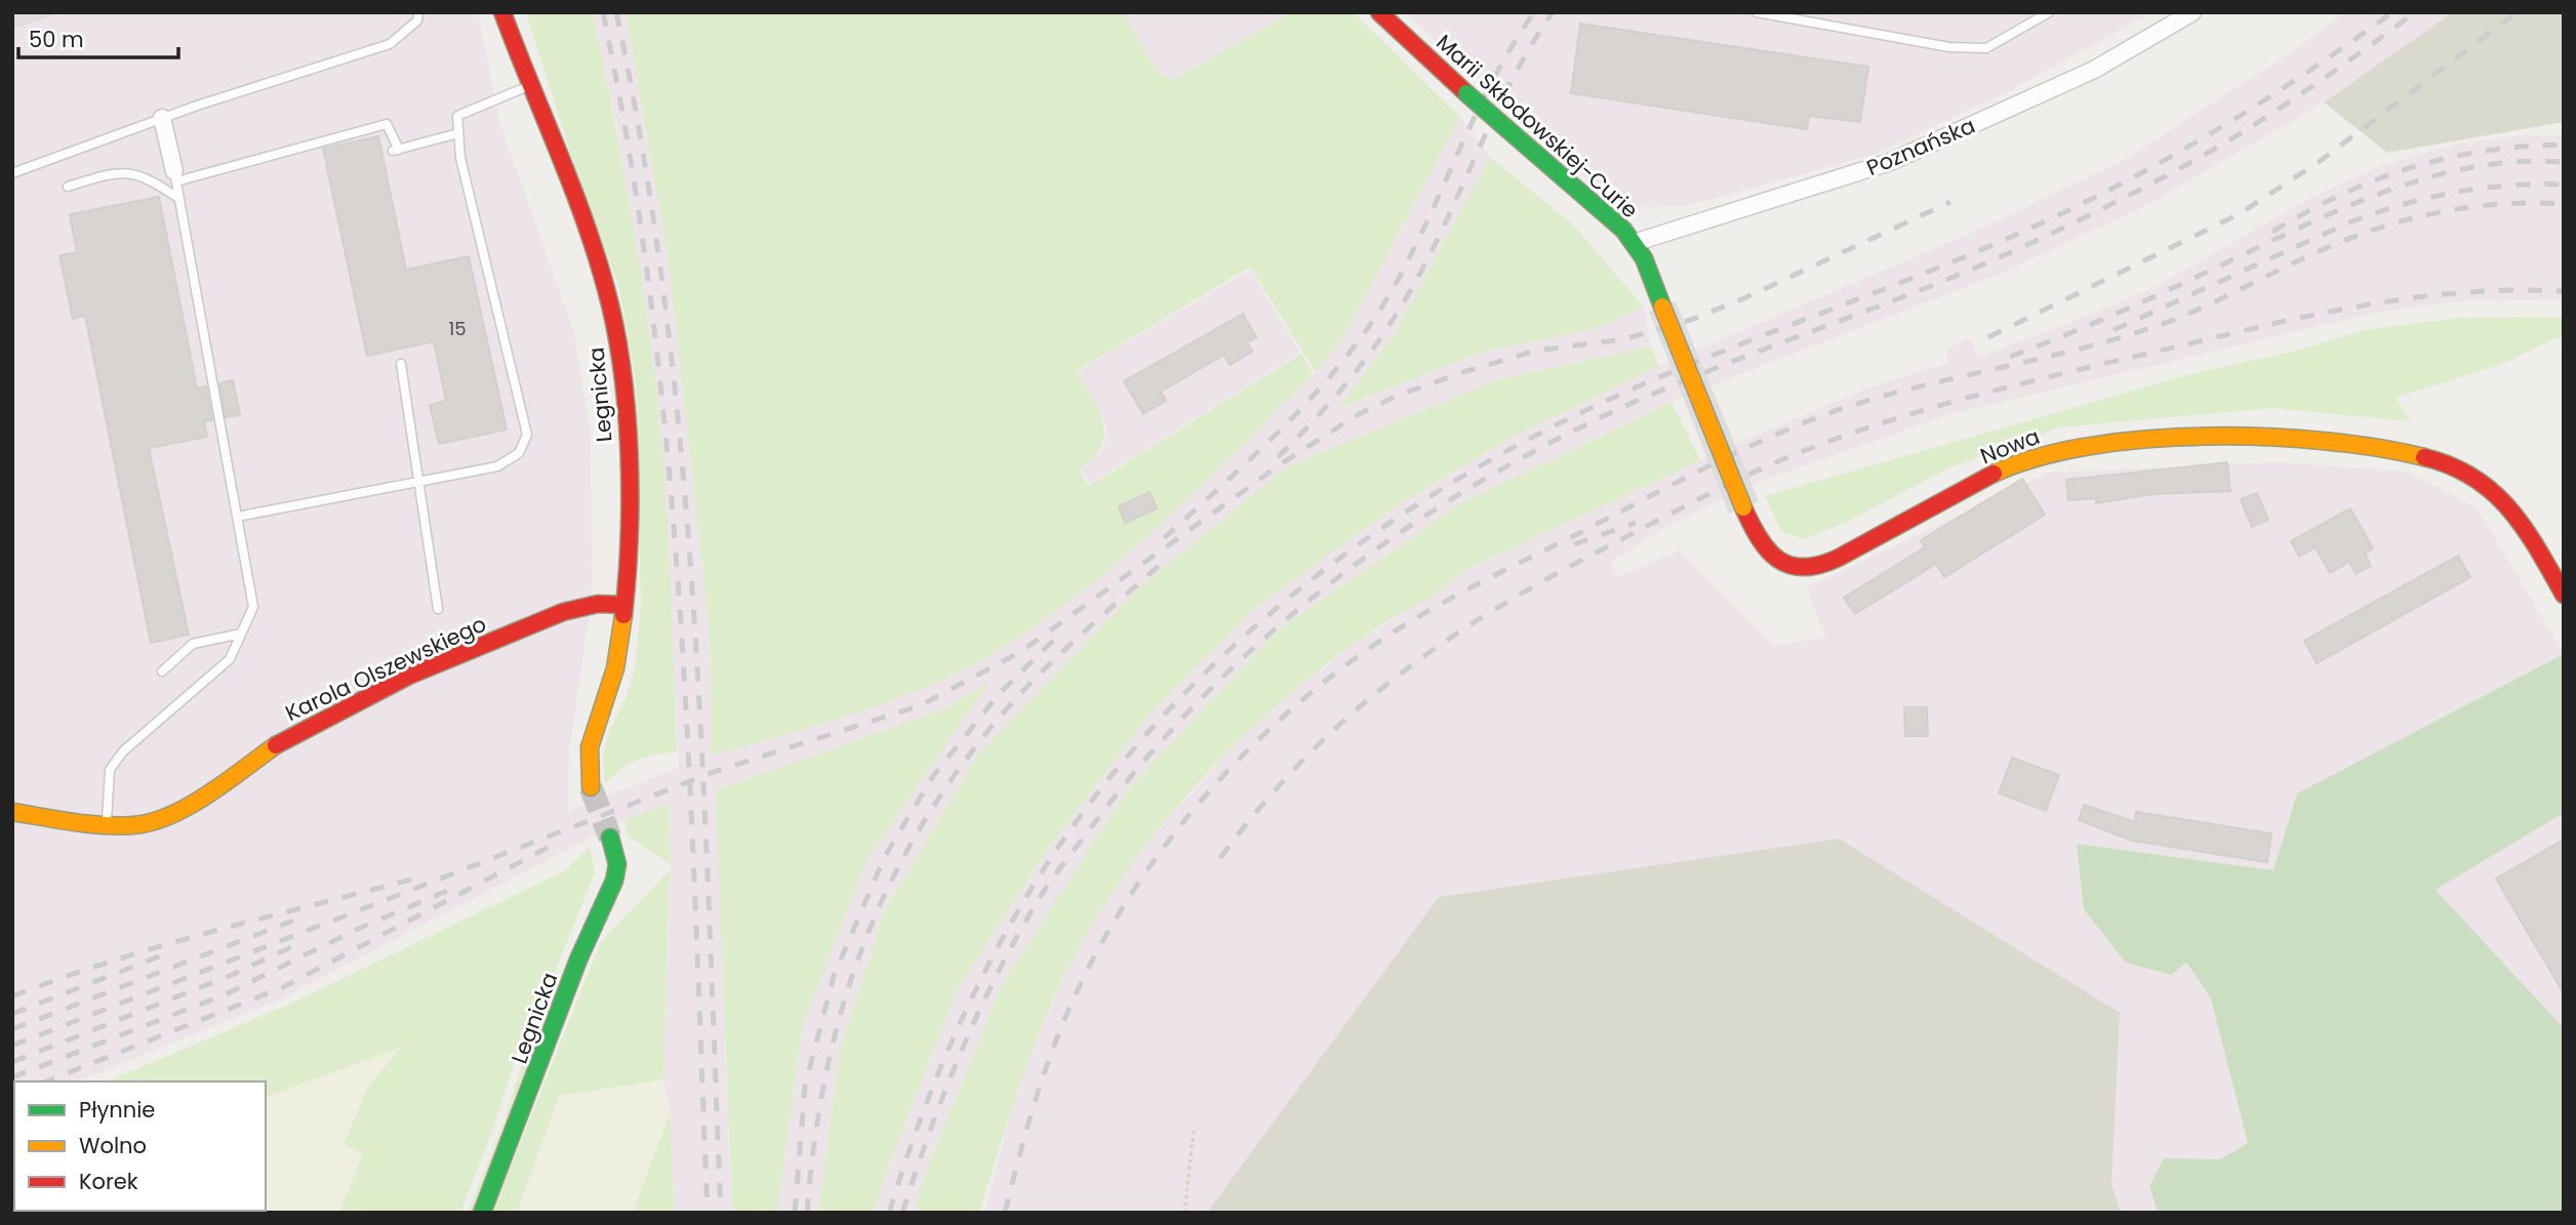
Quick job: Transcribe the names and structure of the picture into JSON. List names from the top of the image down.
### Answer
{
  "streets": {
    "street": [
      "Marii Skłodowskiej-Curie",
      "Poznańska",
      "Legnicka",
      "Nowa",
      "Karola Olszewskiego"
    ]
  },
  "crossings": [
    ["Marii Skłodowskiej-Curie", "Poznańska"],
    ["Marii Skłodowskiej-Curie", "Nowa"],
    ["Poznańska", "Nowa"],
    ["Legnicka", "Karola Olszewskiego"]
  ],
  "house_numbers": ["15"],
  "legend": ["Płynnie", "Wolno", "Korek"],
  "scale_bar": "50 m"
}
